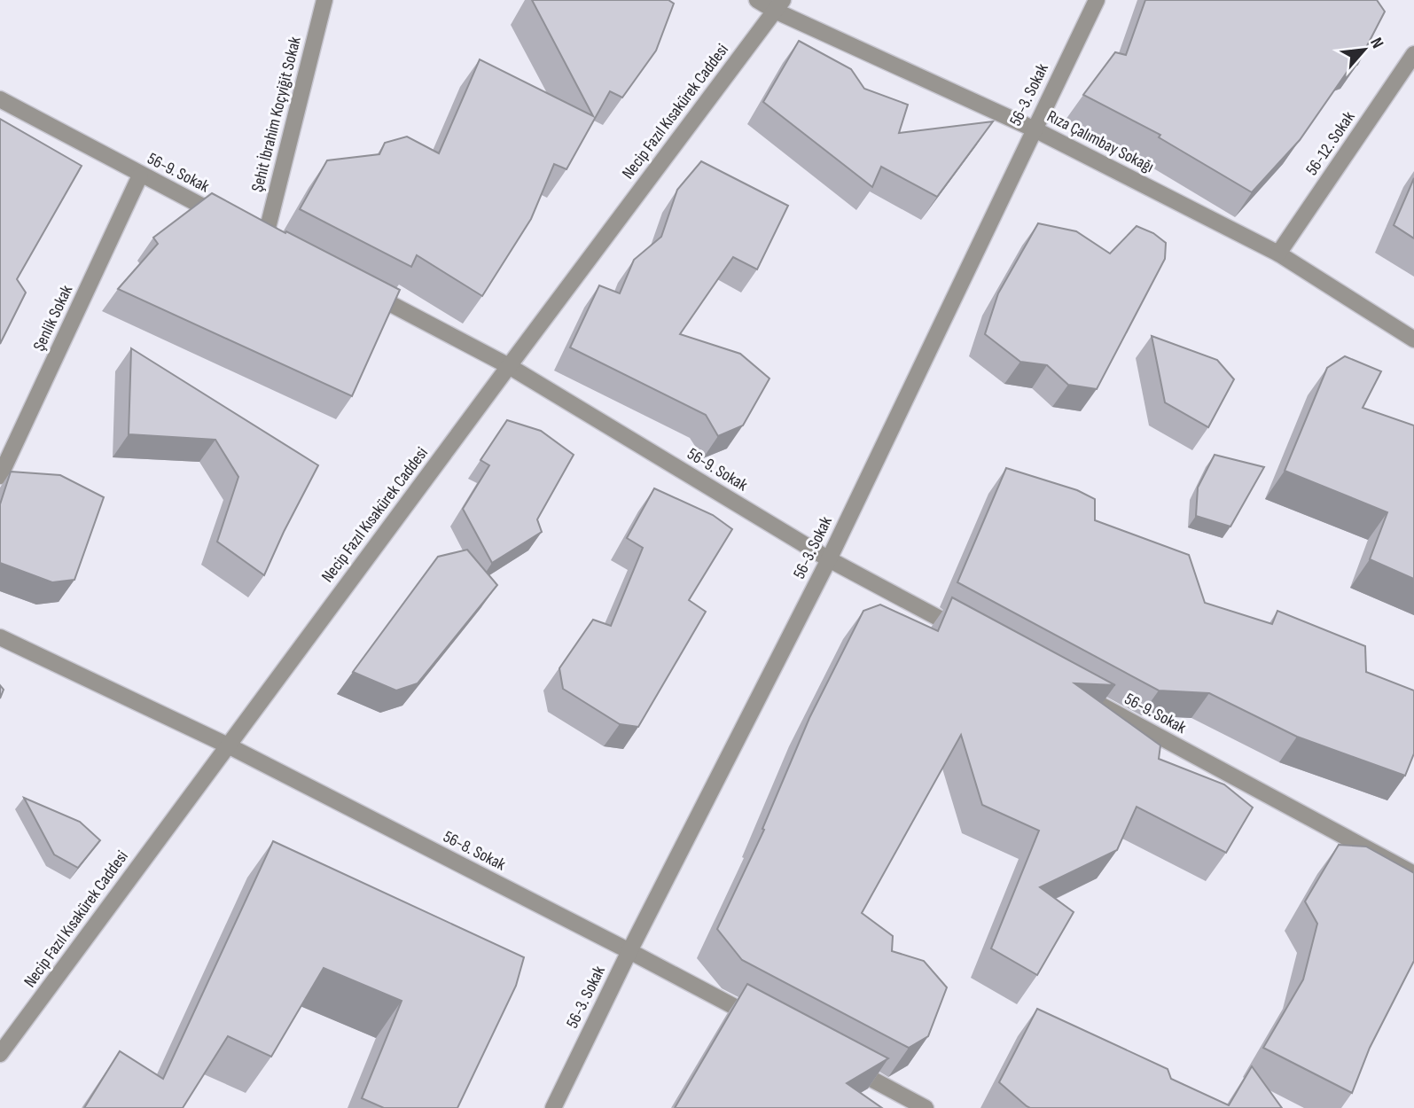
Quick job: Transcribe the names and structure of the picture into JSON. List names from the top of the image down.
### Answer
{
  "streets": {
    "street": [
      "56-3. Sokak",
      "Necip Fazıl Kısakürek Caddesi",
      "Şehit İbrahim Koçyiğit Sokak",
      "Rıza Çalımbay Sokağı",
      "56-12. Sokak",
      "56-9. Sokak",
      "Şenlik Sokak",
      "56-8. Sokak"
    ]
  },
  "crossings": [
    ["56-3. Sokak", "Rıza Çalımbay Sokağı"],
    ["56-3. Sokak", "56-9. Sokak"],
    ["56-3. Sokak", "56-8. Sokak"],
    ["Necip Fazıl Kısakürek Caddesi", "Rıza Çalımbay Sokağı"],
    ["Necip Fazıl Kısakürek Caddesi", "56-9. Sokak"],
    ["Necip Fazıl Kısakürek Caddesi", "56-8. Sokak"],
    ["Rıza Çalımbay Sokağı", "56-12. Sokak"],
    ["56-9. Sokak", "Şenlik Sokak"]
  ],
  "north": "top right"
}
